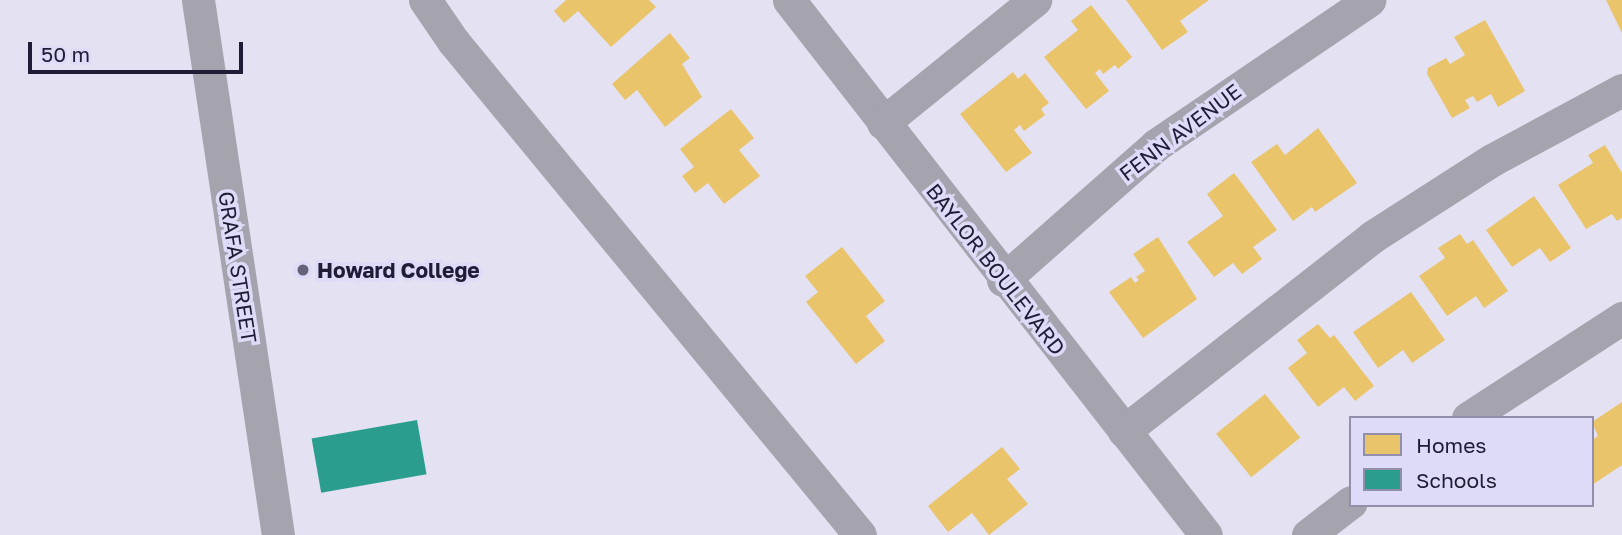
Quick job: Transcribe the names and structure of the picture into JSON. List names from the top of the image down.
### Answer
{
  "streets": {
    "street": ["FENN AVENUE", "GRAFA STREET", "BAYLOR BOULEVARD"]
  },
  "crossings": [
    ["FENN AVENUE", "BAYLOR BOULEVARD"]
  ],
  "places": ["Howard College"],
  "legend": ["Homes", "Schools"],
  "scale_bar": "50 m"
}
